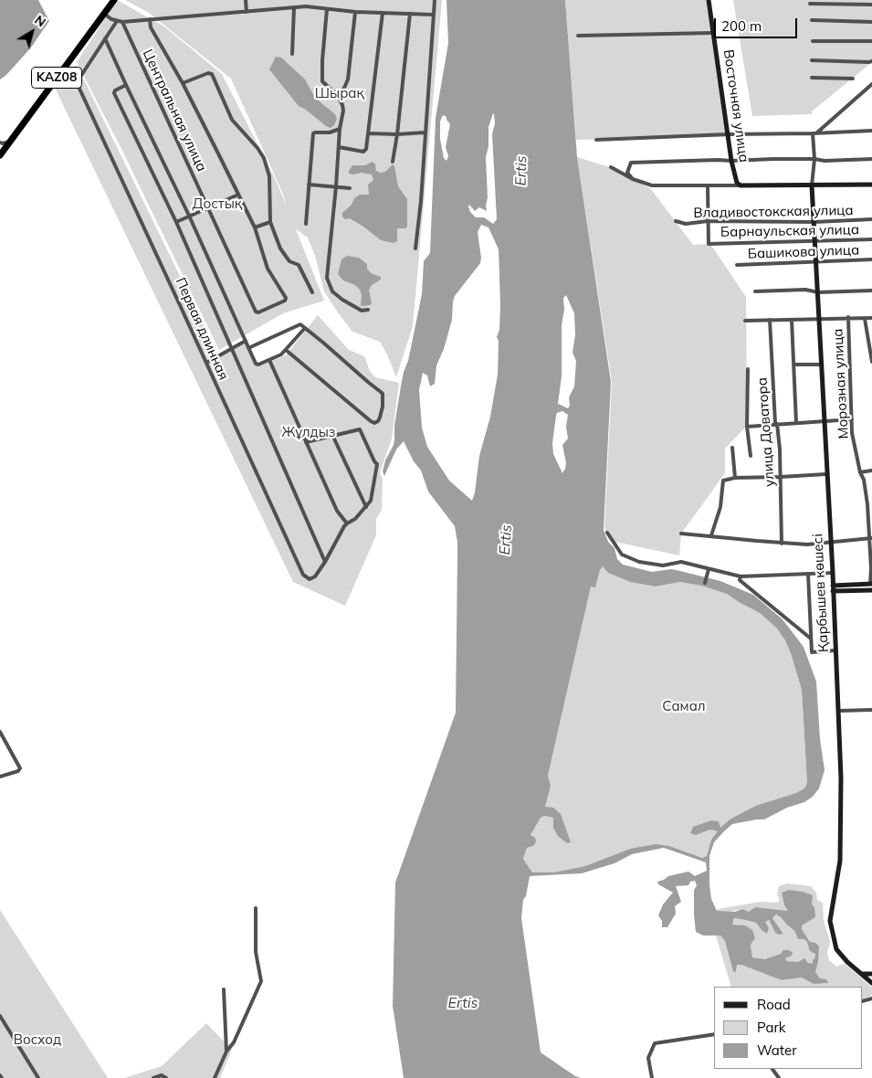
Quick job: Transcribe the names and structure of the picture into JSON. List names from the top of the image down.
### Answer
{
  "streets": {
    "highway": ["KAZ08"],
    "main road": ["Восточная улица", "Қарбышев көшесі"],
    "street": [
      "Центральная улица",
      "Владивостокская улица",
      "Барнаульская улица",
      "Башикова улица",
      "Первая длинная",
      "Морозная улица",
      "улица Доватора"
    ]
  },
  "crossings": [
    ["Владивостокская улица", "Барнаульская улица"],
    ["Владивостокская улица", "Қарбышев көшесі"],
    ["Барнаульская улица", "Қарбышев көшесі"],
    ["Башикова улица", "Қарбышев көшесі"]
  ],
  "water": ["Ertis"],
  "parks": [
    "Шырақ",
    "Достық",
    "Жұлдыз",
    "Самал",
    "Восход"
  ],
  "legend": ["Road", "Park", "Water"],
  "scale_bar": "200 m",
  "north": "top right"
}
